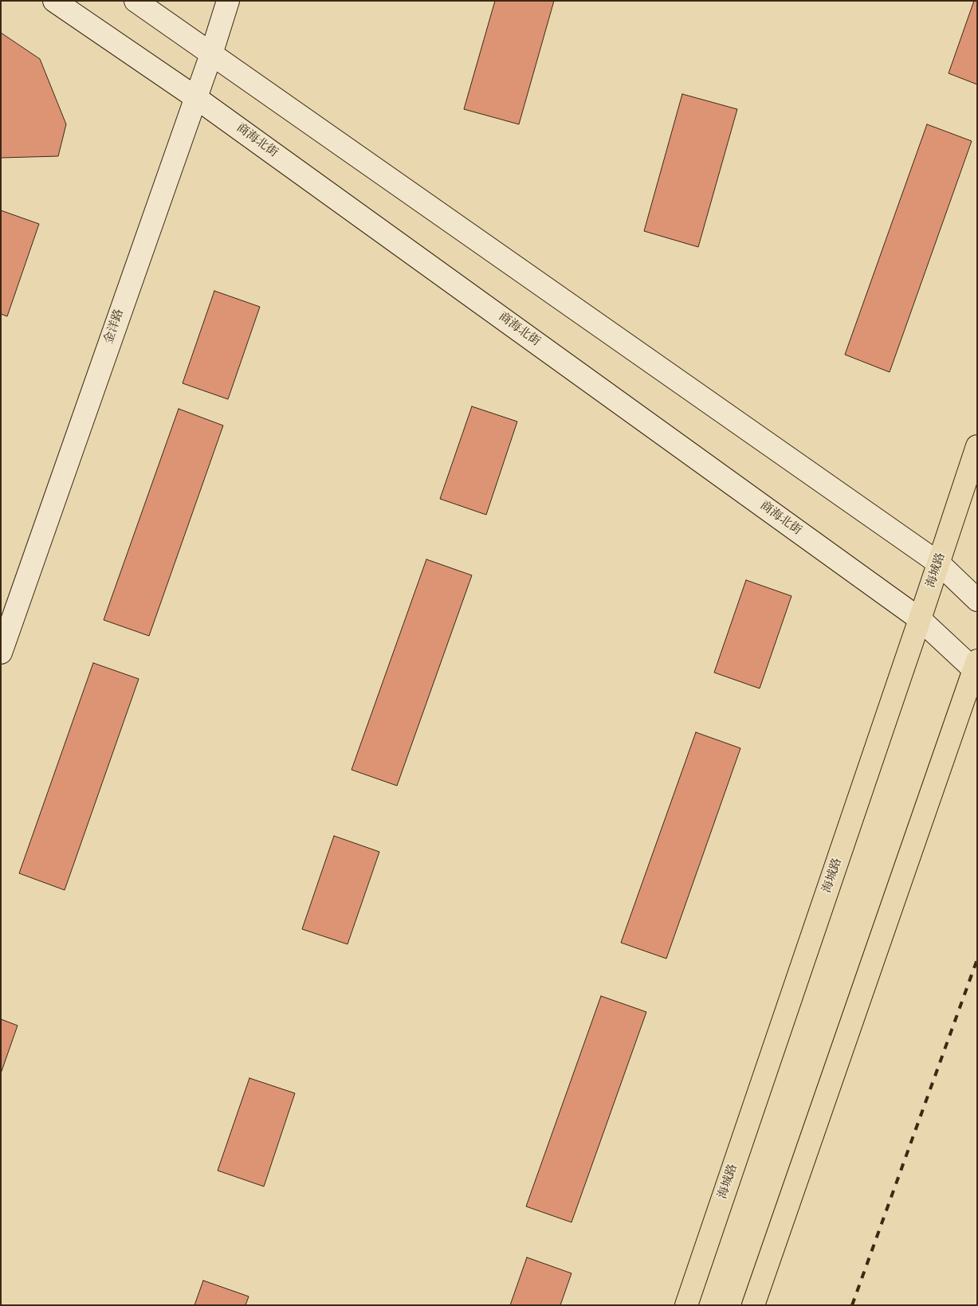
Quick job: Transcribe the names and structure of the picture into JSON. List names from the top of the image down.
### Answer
{
  "streets": {
    "main road": ["商海北街", "金洋路", "海城路"]
  },
  "crossings": [
    ["商海北街", "金洋路"],
    ["商海北街", "海城路"]
  ]
}
